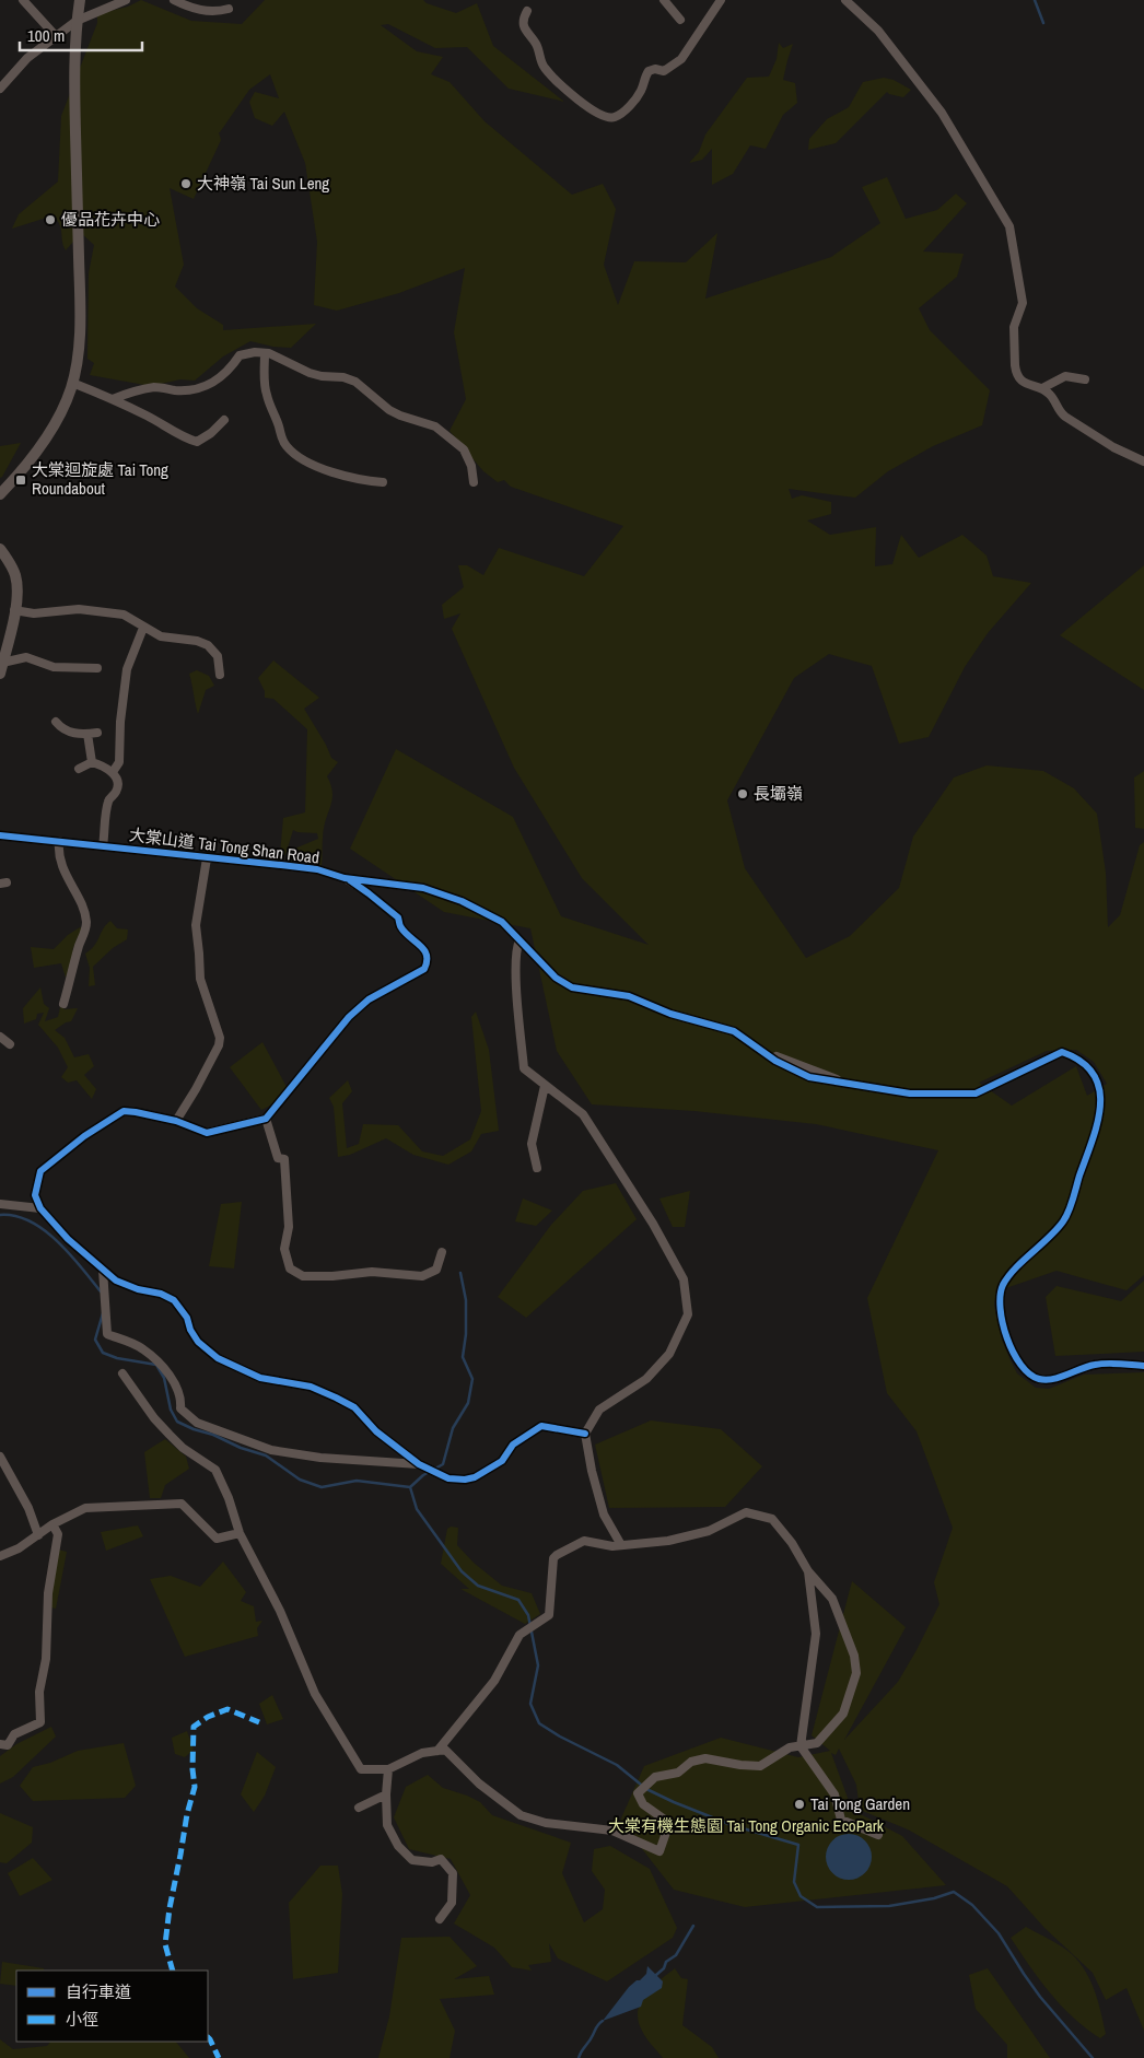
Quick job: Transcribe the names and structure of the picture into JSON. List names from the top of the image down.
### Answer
{
  "streets": {
    "street": ["大棠山道 Tai Tong Shan Road"]
  },
  "parks": ["大棠有機生態園 Tai Tong Organic EcoPark"],
  "places": {
    "other": [
      "大神嶺 Tai Sun Leng",
      "優品花卉中心",
      "長壩嶺",
      "Tai Tong Garden"
    ],
    "transit": ["大棠迴旋處 Tai Tong Roundabout"]
  },
  "legend": ["自行車道", "小徑"],
  "scale_bar": "100 m"
}
